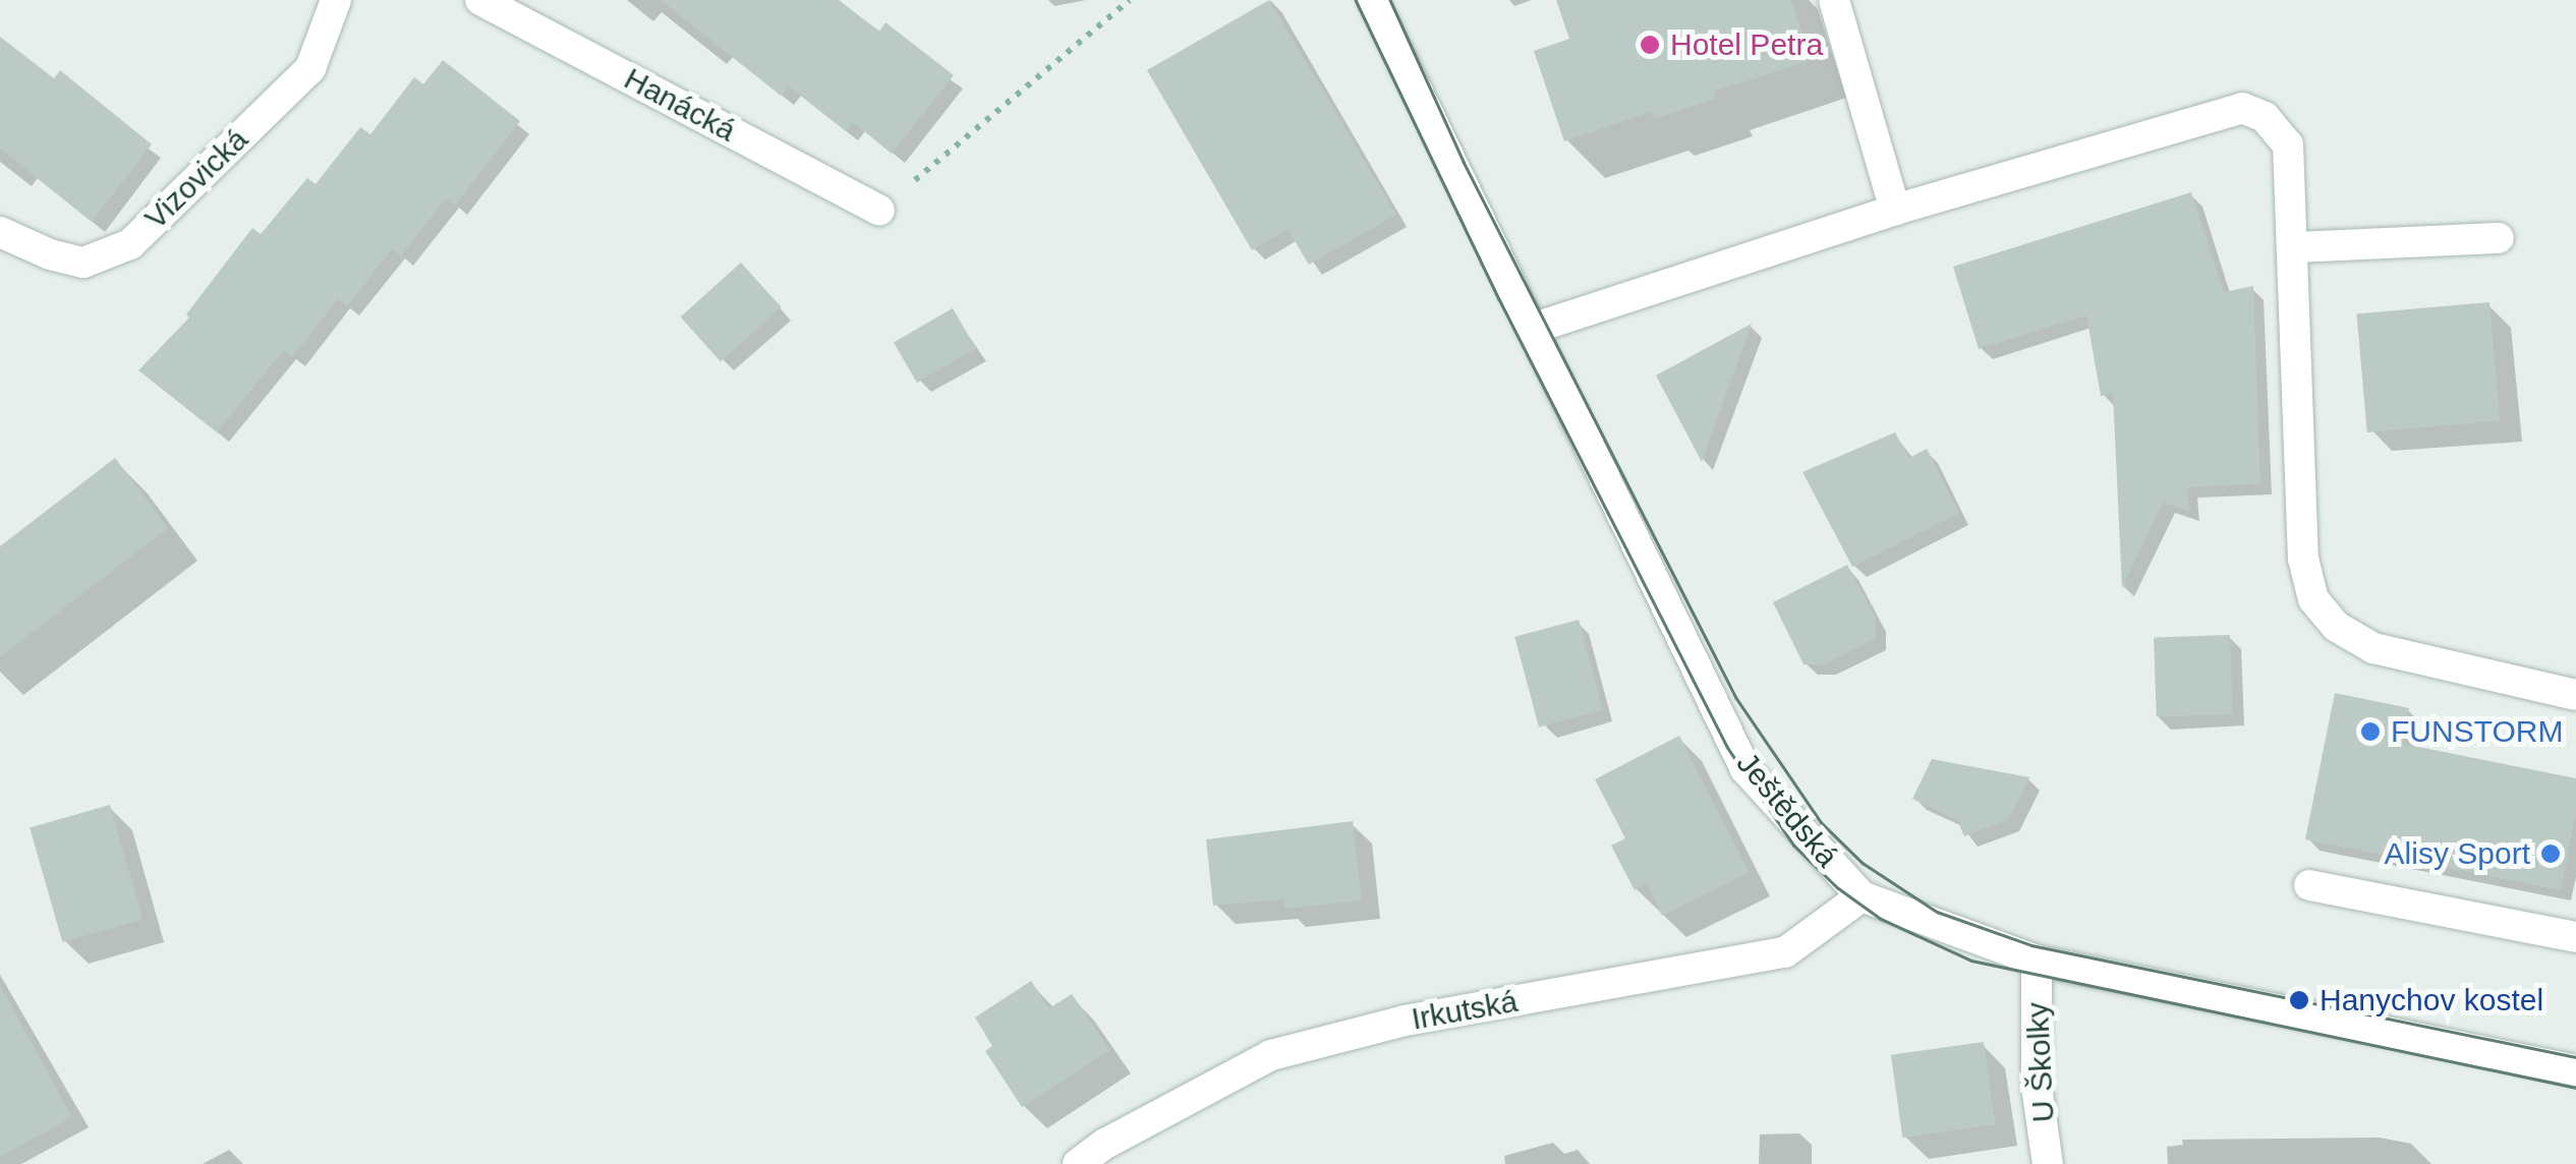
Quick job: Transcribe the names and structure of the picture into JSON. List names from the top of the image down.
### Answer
{
  "streets": {
    "street": [
      "Hanácká",
      "Vizovická",
      "Ještědská",
      "Irkutská",
      "U Školky"
    ]
  },
  "crossings": [
    ["Ještědská", "Irkutská"],
    ["Ještědská", "U Školky"]
  ],
  "places": [
    "Hotel Petra",
    "FUNSTORM",
    "Alisy Sport",
    "Hanychov kostel"
  ]
}
